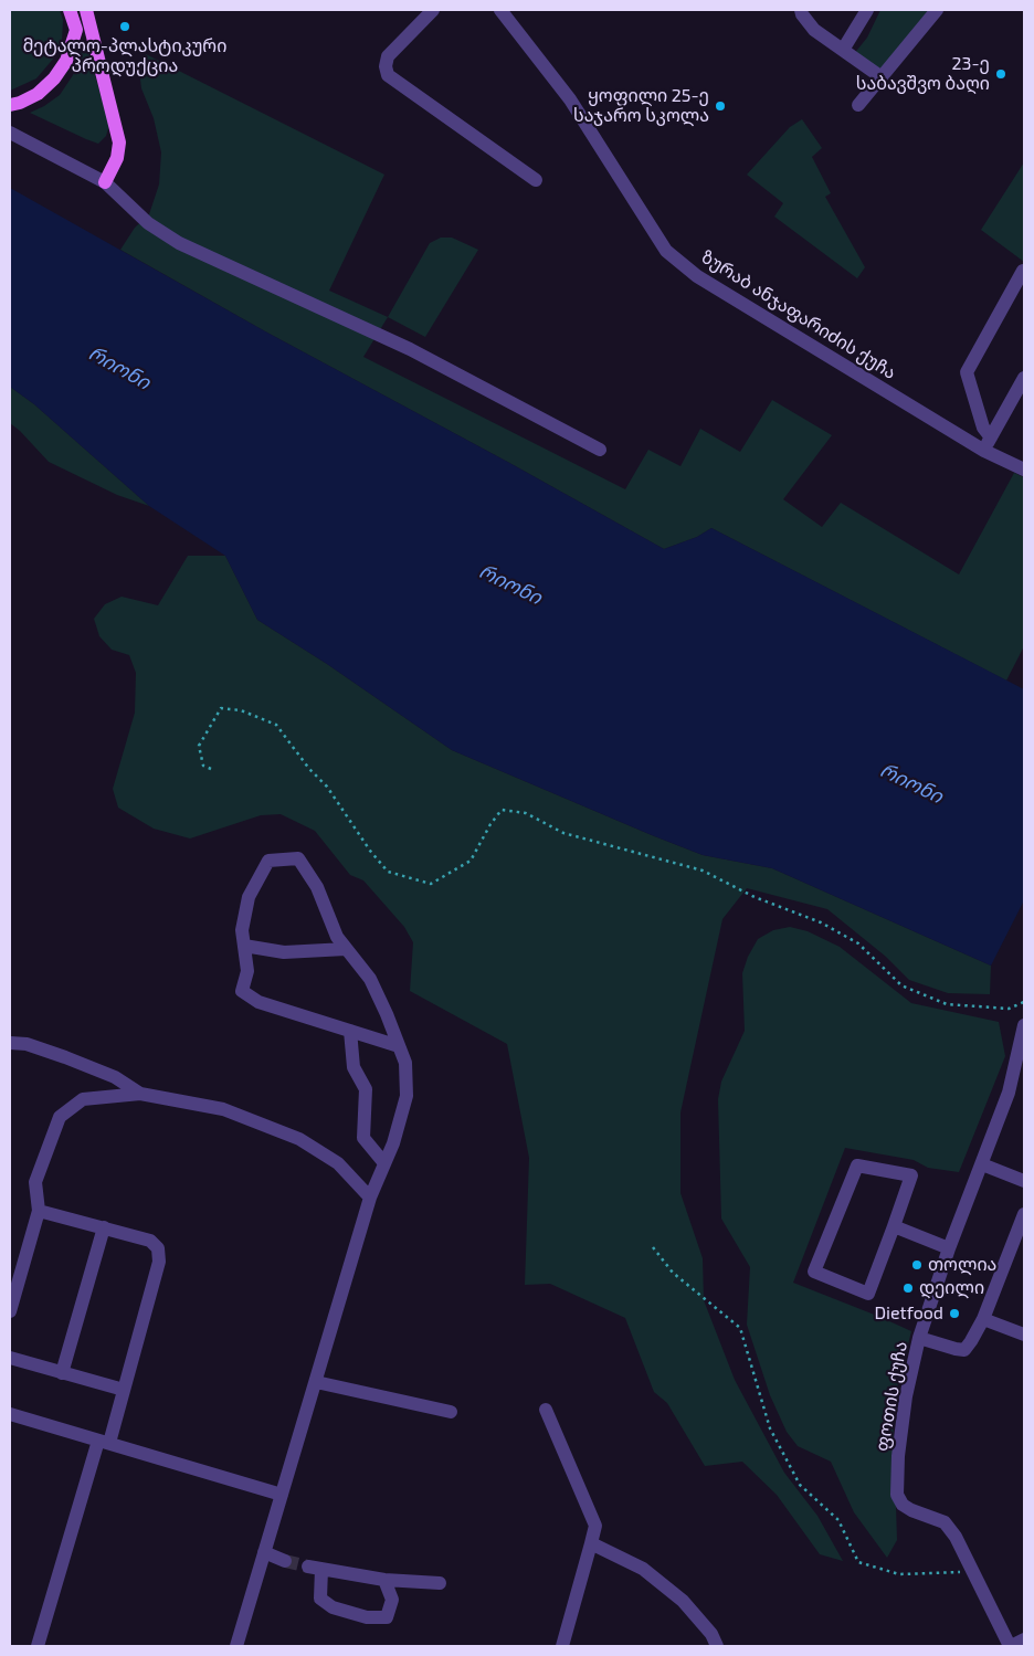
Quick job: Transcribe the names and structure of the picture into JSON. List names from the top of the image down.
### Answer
{
  "streets": {
    "street": ["ზურაბ ანჯაფარიძის ქუჩა", "ფოთის ქუჩა"]
  },
  "water": ["რიონი"],
  "places": [
    "მეტალო-პლასტიკური პროდუქცია",
    "23-ე საბავშვო ბაღი",
    "ყოფილი 25-ე საჯარო სკოლა",
    "თოლია",
    "დეილი",
    "Dietfood"
  ]
}
